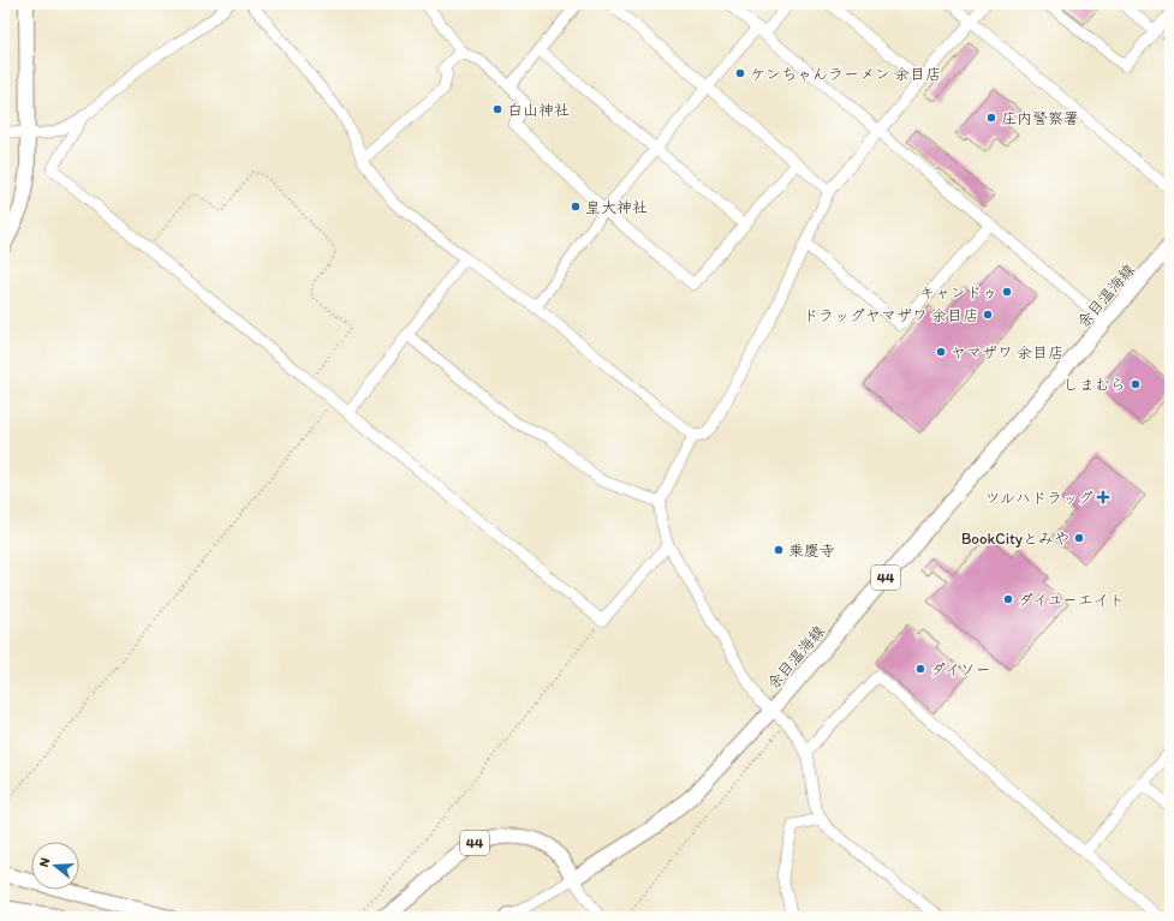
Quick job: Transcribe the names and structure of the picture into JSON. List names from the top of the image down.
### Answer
{
  "streets": {
    "main road": ["余目温海線", "44"]
  },
  "crossings": [
    ["余目温海線", "44"]
  ],
  "places": {
    "other": [
      "ケンちゃんラーメン 余目店",
      "白山神社",
      "庄内警察署",
      "皇大神社",
      "キャンドゥ",
      "ドラッグヤマザワ 余目店",
      "ヤマザワ 余目店",
      "しまむら",
      "BookCityとみや",
      "乗慶寺",
      "ダイユーエイト",
      "ダイソー"
    ],
    "health": ["ツルハドラッグ"]
  },
  "north": "left"
}
